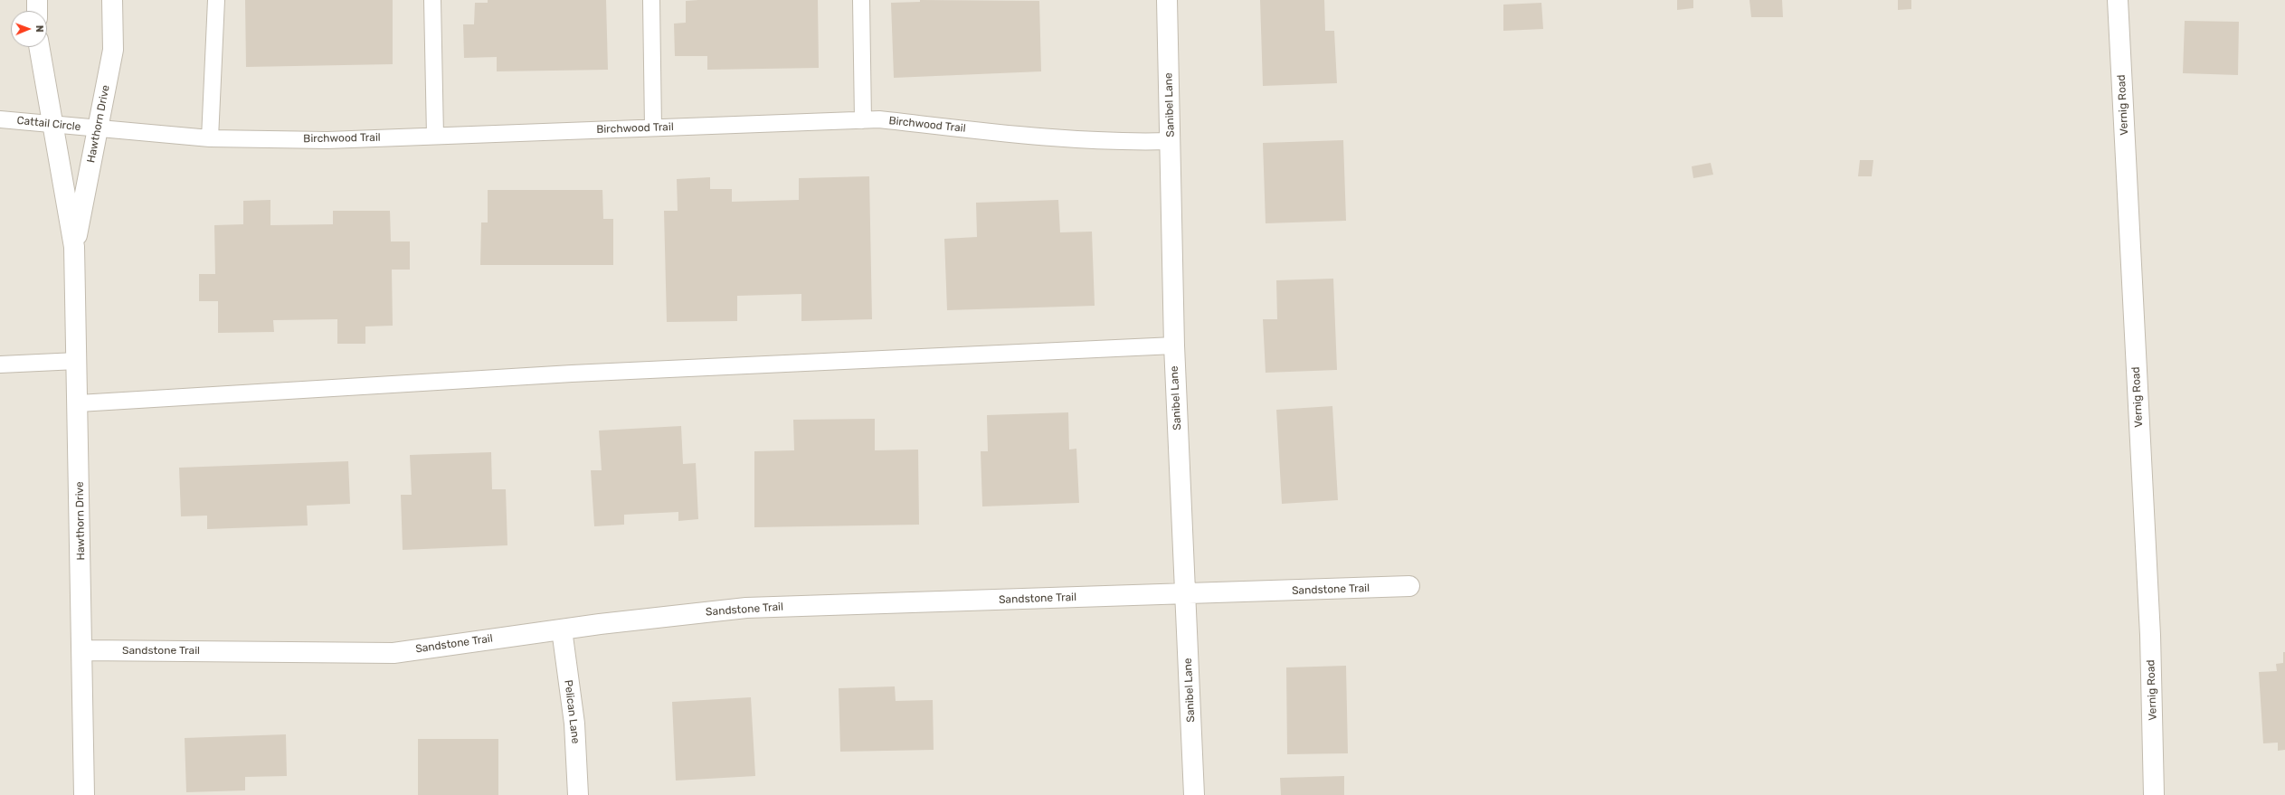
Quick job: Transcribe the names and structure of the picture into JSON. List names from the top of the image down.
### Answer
{
  "streets": {
    "street": [
      "Sanibel Lane",
      "Vernig Road",
      "Hawthorn Drive",
      "Sandstone Trail",
      "Pelican Lane"
    ],
    "lane": ["Cattail Circle", "Birchwood Trail"]
  },
  "crossings": [
    ["Sanibel Lane", "Birchwood Trail"],
    ["Sanibel Lane", "Sandstone Trail"],
    ["Cattail Circle", "Hawthorn Drive"],
    ["Cattail Circle", "Birchwood Trail"],
    ["Hawthorn Drive", "Birchwood Trail"],
    ["Hawthorn Drive", "Sandstone Trail"],
    ["Sandstone Trail", "Pelican Lane"]
  ],
  "north": "right"
}
